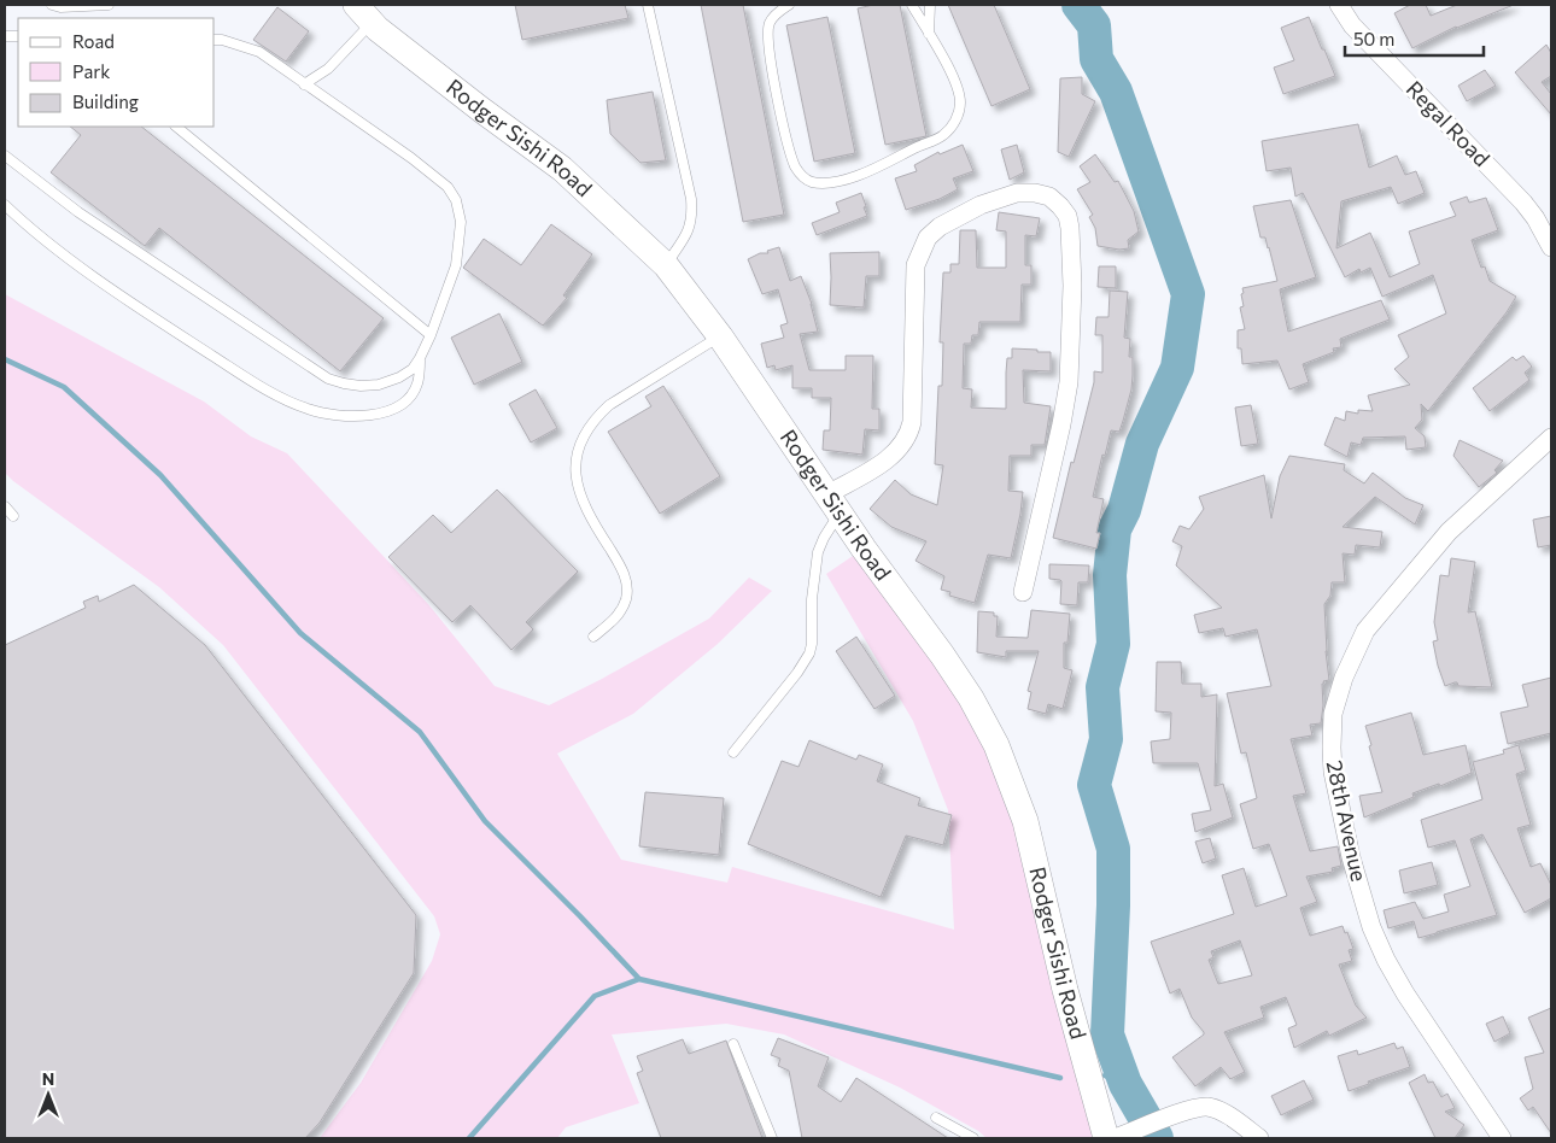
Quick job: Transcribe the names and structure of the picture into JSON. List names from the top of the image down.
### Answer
{
  "streets": {
    "street": ["Regal Road", "Rodger Sishi Road", "28th Avenue"]
  },
  "legend": ["Road", "Park", "Building"],
  "scale_bar": "50 m",
  "north": "top"
}
